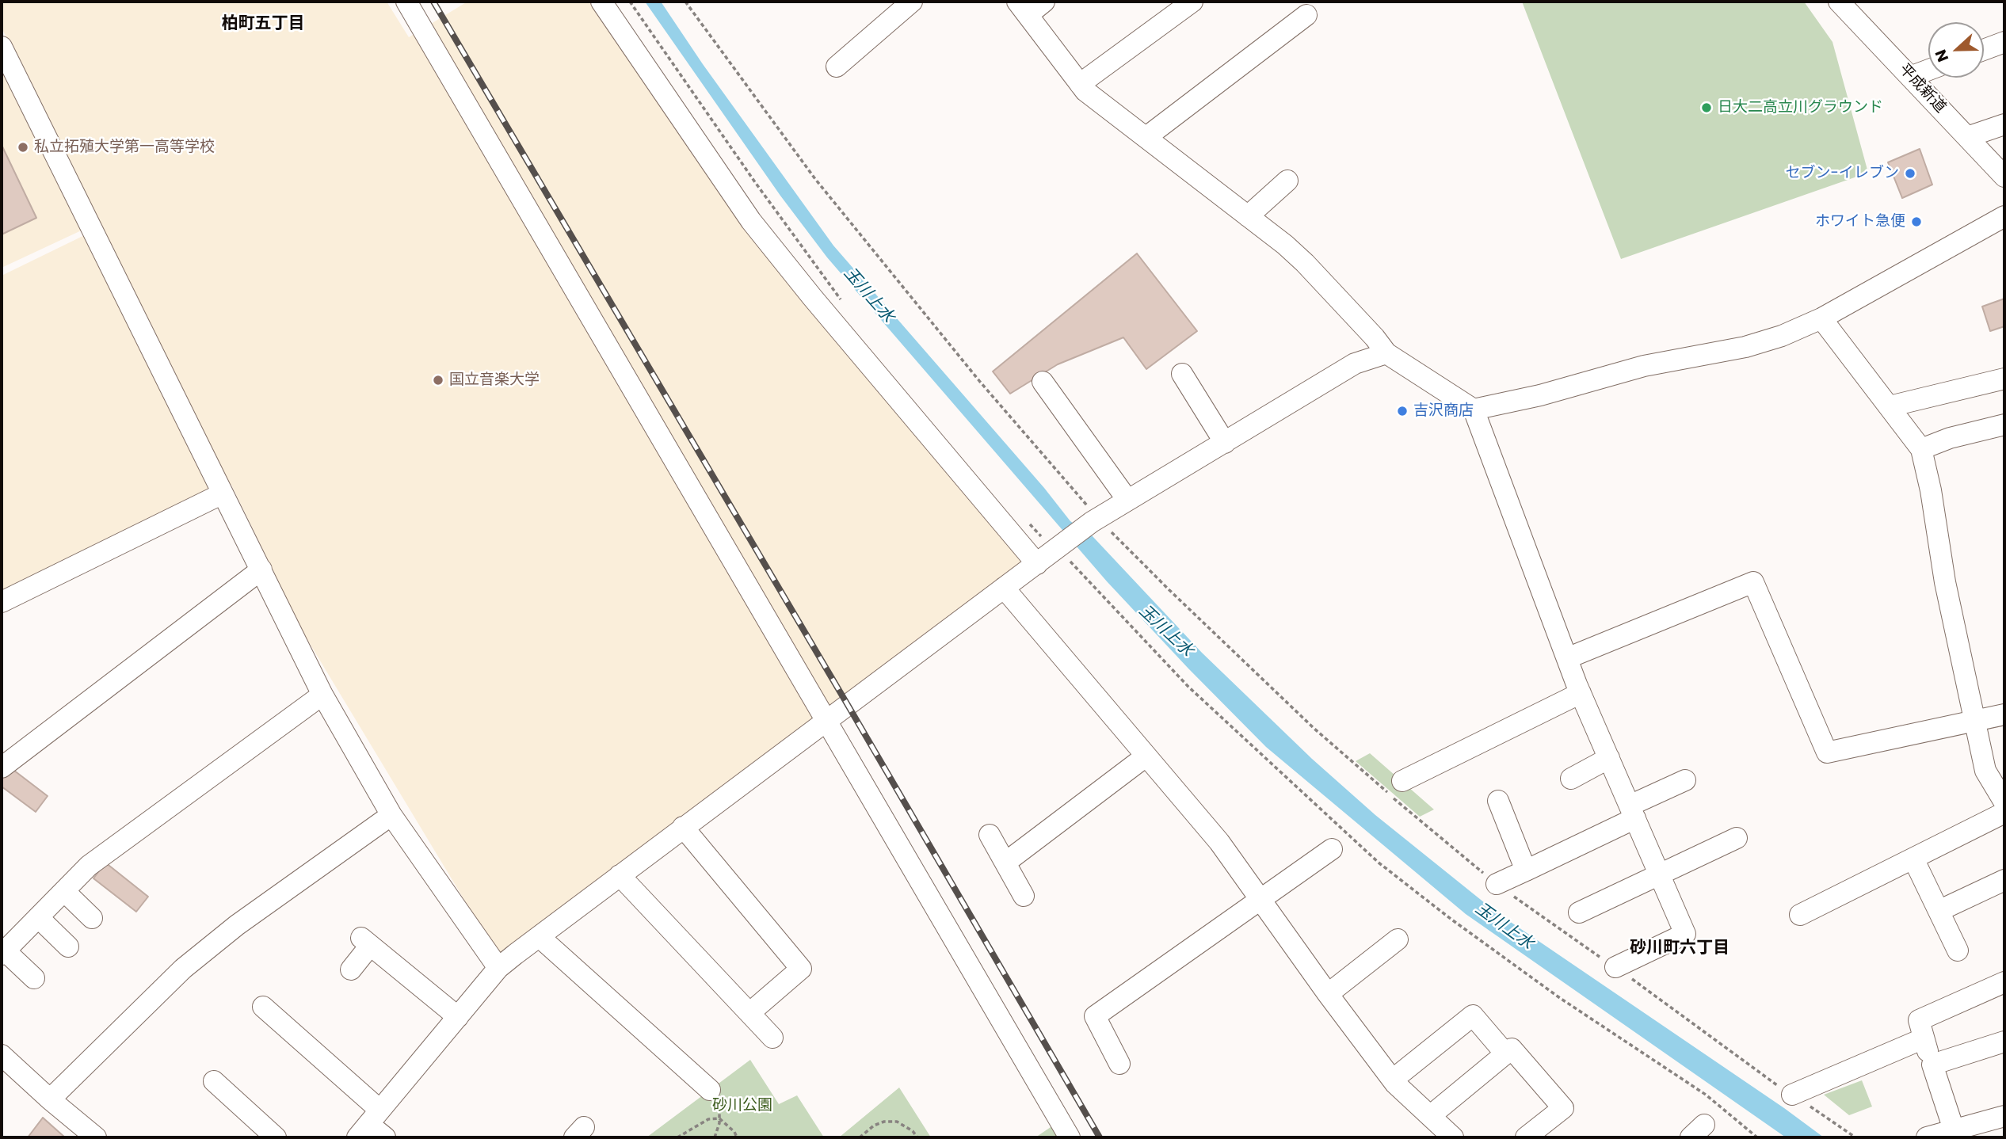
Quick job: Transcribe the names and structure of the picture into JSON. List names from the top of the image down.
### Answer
{
  "streets": {
    "street": ["平成新道"]
  },
  "districts": ["柏町五丁目", "砂川町六丁目"],
  "water": ["玉川上水"],
  "parks": ["砂川公園"],
  "places": [
    "日大二高立川グラウンド",
    "私立拓殖大学第一高等学校",
    "セブン-イレブン",
    "ホワイト急便",
    "国立音楽大学",
    "吉沢商店"
  ],
  "north": "left"
}
